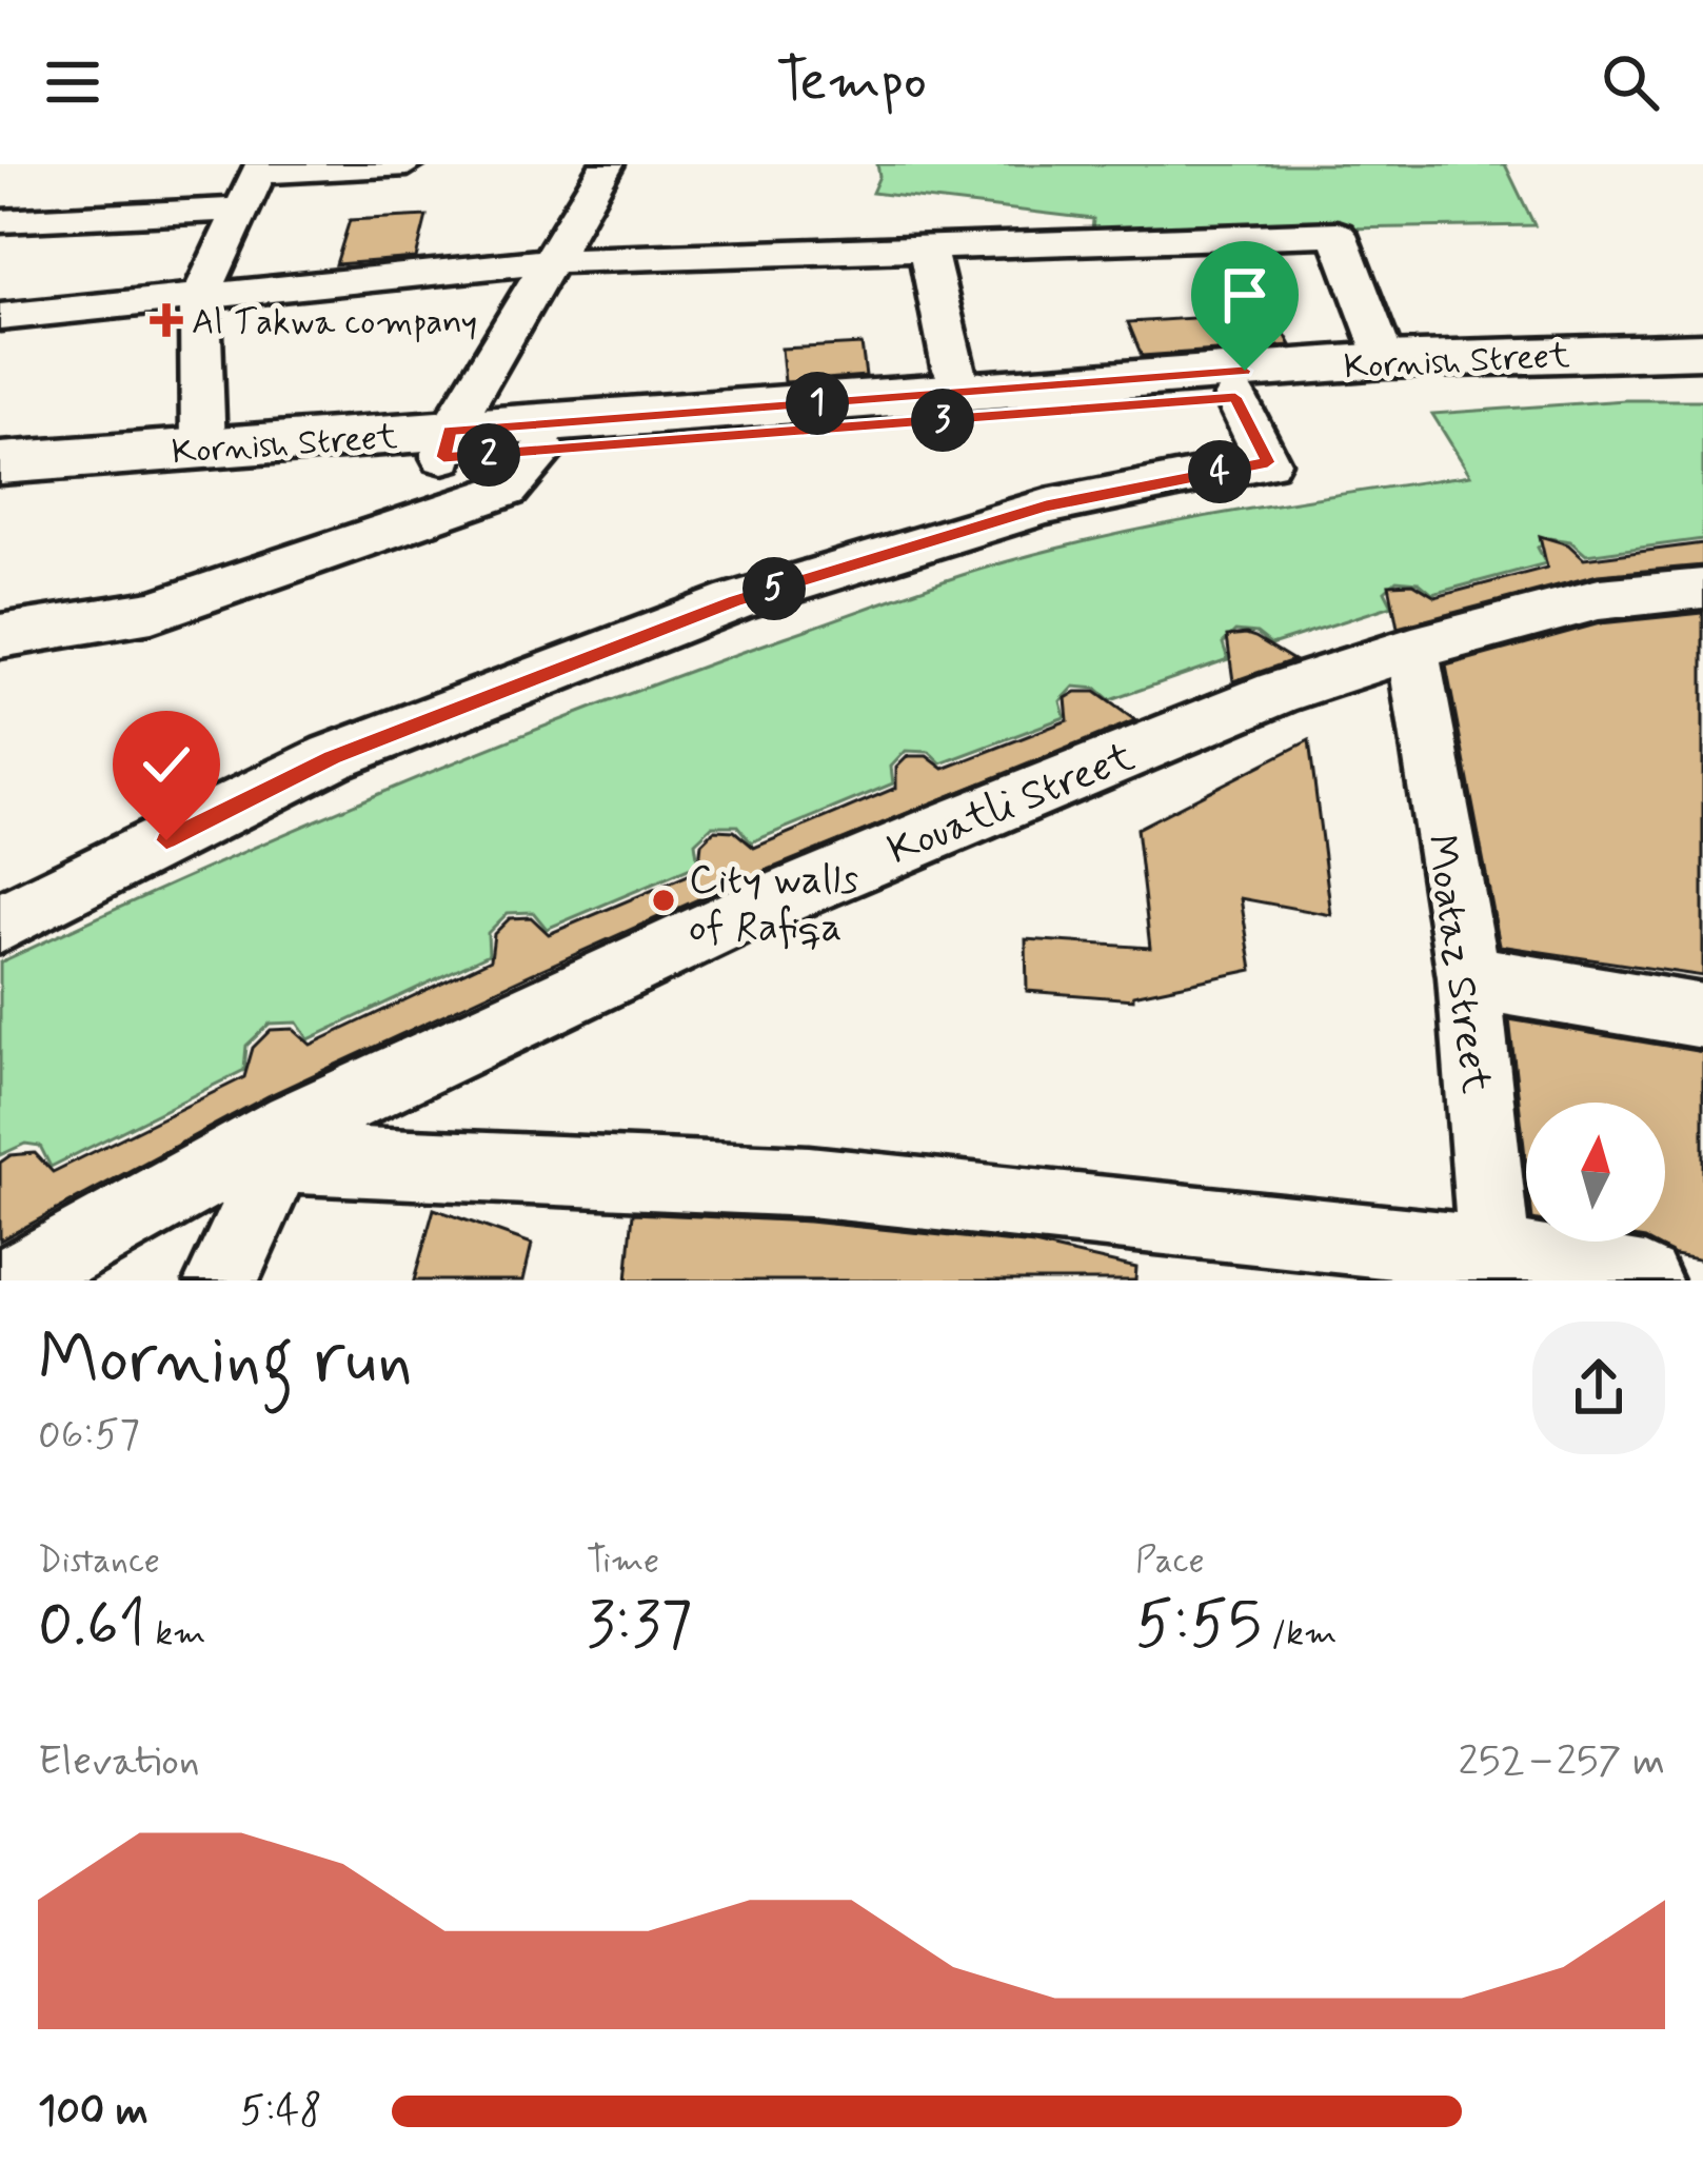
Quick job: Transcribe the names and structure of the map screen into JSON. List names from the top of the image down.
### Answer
{
  "streets": {
    "main road": ["Kornish Street"],
    "street": ["Kouatli Street", "Moataz Street"]
  },
  "crossings": [
    ["Kouatli Street", "Moataz Street"]
  ],
  "places": {
    "health": ["Al Takwa company"],
    "other": ["City walls of Rafiqa"]
  },
  "north": "top",
  "page": {
    "header": "Tempo",
    "pins": [
      "1",
      "3",
      "2",
      "4",
      "5"
    ],
    "heading": ["Morning run", "06:57"],
    "stats": [
      ["Distance", "0.61 km"],
      ["Time", "3:37"],
      ["Pace", "5:55 /km"]
    ],
    "chart": ["Elevation", "252–257 m"],
    "list": [
      {
        "name": "100 m",
        "note": "5:48"
      }
    ]
  }
}
